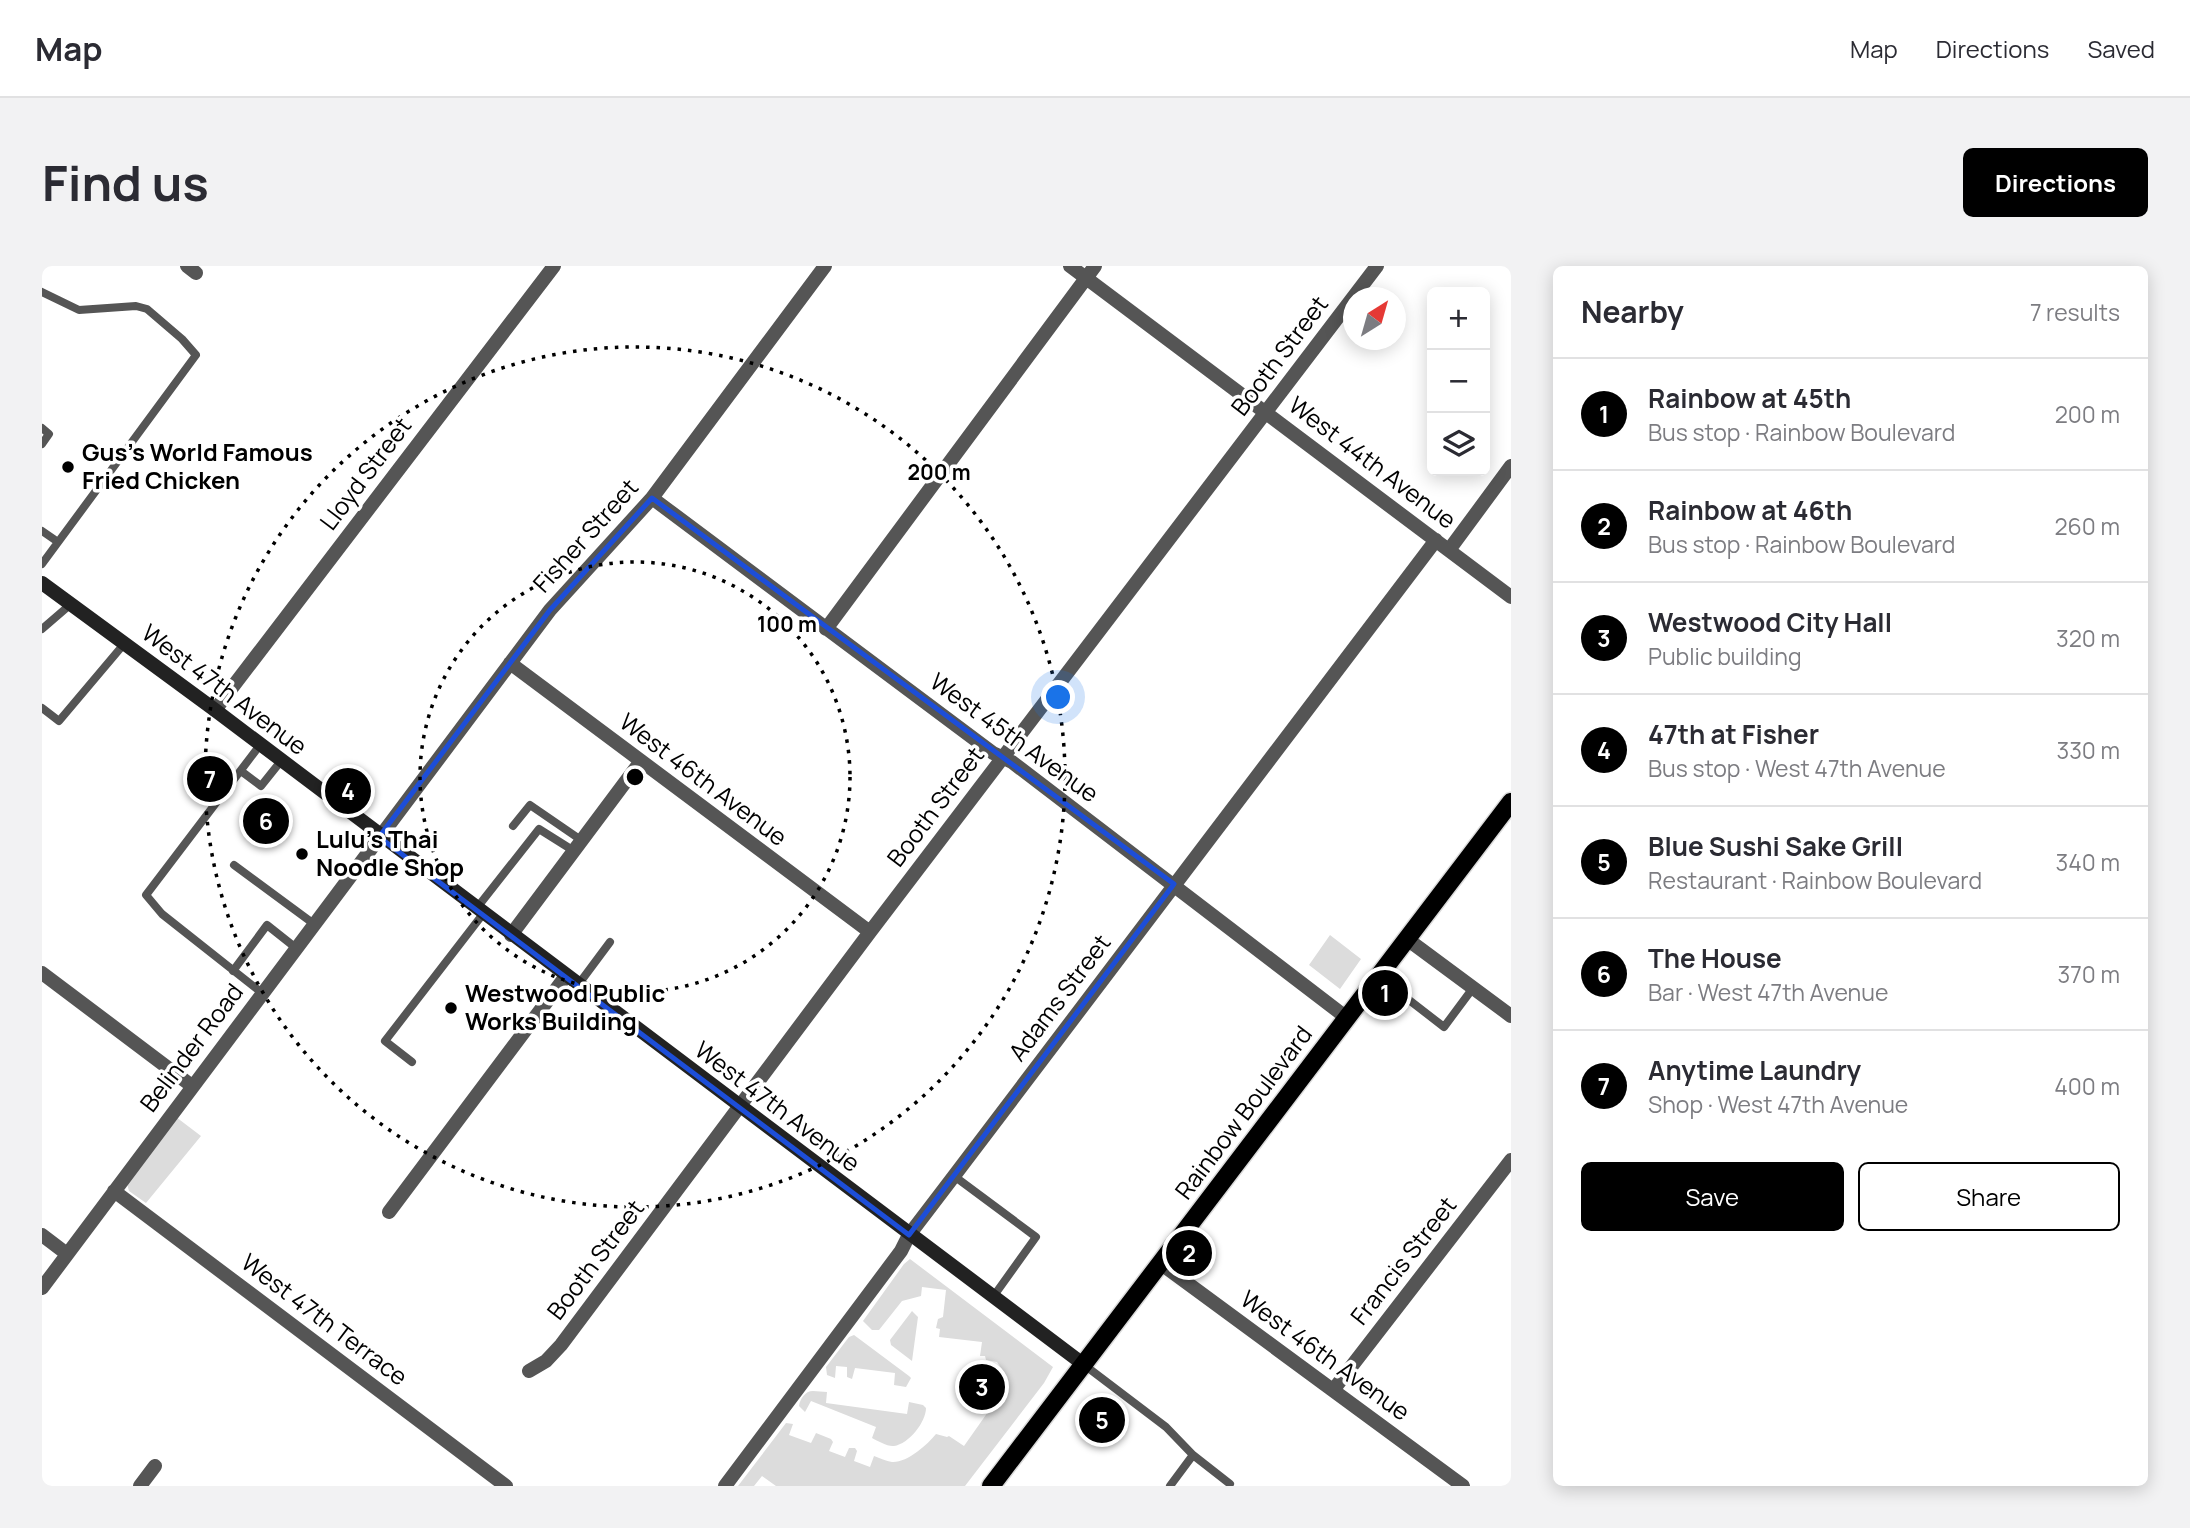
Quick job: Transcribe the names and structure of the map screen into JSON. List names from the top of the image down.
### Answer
{
  "streets": {
    "main road": ["Rainbow Boulevard"],
    "street": [
      "Booth Street",
      "West 44th Avenue",
      "Lloyd Street",
      "Fisher Street",
      "West 47th Avenue",
      "West 45th Avenue",
      "West 46th Avenue",
      "Adams Street",
      "Belinder Road",
      "Francis Street",
      "West 47th Terrace"
    ]
  },
  "crossings": [
    ["Booth Street", "West 44th Avenue"],
    ["Booth Street", "West 47th Avenue"],
    ["Booth Street", "West 45th Avenue"],
    ["Booth Street", "West 46th Avenue"],
    ["West 44th Avenue", "Adams Street"],
    ["Lloyd Street", "West 47th Avenue"],
    ["Fisher Street", "West 47th Avenue"],
    ["Fisher Street", "West 45th Avenue"],
    ["Fisher Street", "West 46th Avenue"],
    ["Fisher Street", "Belinder Road"],
    ["West 47th Avenue", "Adams Street"],
    ["West 47th Avenue", "Belinder Road"],
    ["West 47th Avenue", "Rainbow Boulevard"],
    ["West 45th Avenue", "Adams Street"],
    ["West 45th Avenue", "Rainbow Boulevard"],
    ["West 46th Avenue", "Rainbow Boulevard"],
    ["West 46th Avenue", "Francis Street"],
    ["Belinder Road", "West 47th Terrace"]
  ],
  "places": ["Gus's World Famous Fried Chicken", "Lulu's Thai Noodle Shop", "Westwood Public Works Building"],
  "north": "top right",
  "page": {
    "header": "Map",
    "nav": ["Map", "Directions", "Saved"],
    "buttons": [
      "Directions",
      ["Save", "Share"]
    ],
    "title": "Find us",
    "heading": ["Nearby", "7 results"],
    "map_buttons": ["+", "−"],
    "list": [
      {
        "mark": "1",
        "name": "Rainbow at 45th",
        "note": "Bus stop · Rainbow Boulevard",
        "value": "200 m"
      },
      {
        "mark": "2",
        "name": "Rainbow at 46th",
        "note": "Bus stop · Rainbow Boulevard",
        "value": "260 m"
      },
      {
        "mark": "3",
        "name": "Westwood City Hall",
        "note": "Public building",
        "value": "320 m"
      },
      {
        "mark": "4",
        "name": "47th at Fisher",
        "note": "Bus stop · West 47th Avenue",
        "value": "330 m"
      },
      {
        "mark": "5",
        "name": "Blue Sushi Sake Grill",
        "note": "Restaurant · Rainbow Boulevard",
        "value": "340 m"
      },
      {
        "mark": "6",
        "name": "The House",
        "note": "Bar · West 47th Avenue",
        "value": "370 m"
      },
      {
        "mark": "7",
        "name": "Anytime Laundry",
        "note": "Shop · West 47th Avenue",
        "value": "400 m"
      }
    ],
    "pins": [
      "7",
      "4",
      "6",
      "1",
      "2",
      "3",
      "5"
    ]
  },
  "rings": ["200 m", "100 m"]
}
